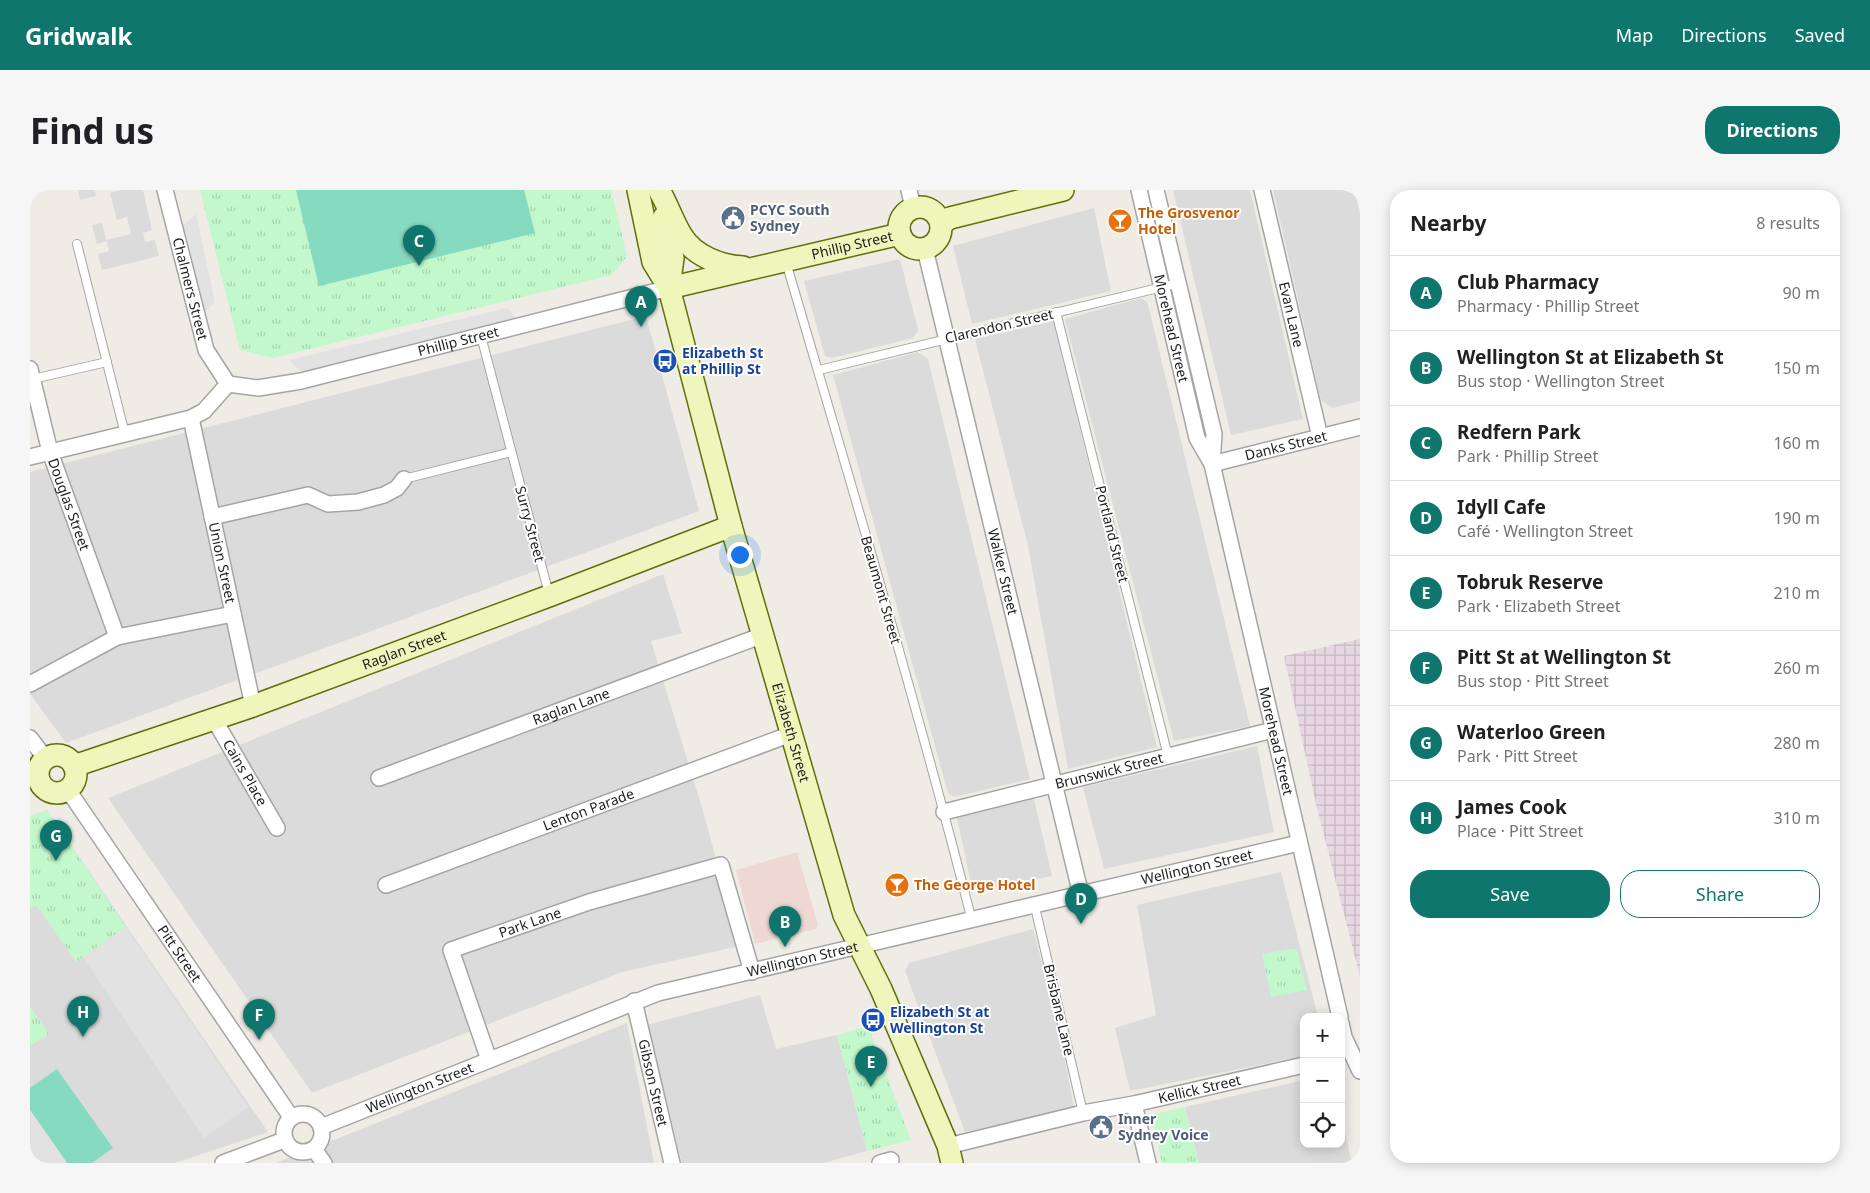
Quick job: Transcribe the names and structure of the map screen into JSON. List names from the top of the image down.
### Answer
{
  "streets": {
    "street": [
      "Phillip Street",
      "Chalmers Street",
      "Evan Lane",
      "Morehead Street",
      "Danks Street",
      "Douglas Street",
      "Union Street",
      "Walker Street",
      "Raglan Street",
      "Raglan Lane",
      "Elizabeth Street",
      "Brunswick Street",
      "Cains Place",
      "Lenton Parade",
      "Wellington Street",
      "Park Lane",
      "Pitt Street",
      "Gibson Street",
      "Kellick Street"
    ],
    "lane": [
      "Clarendon Street",
      "Surry Street",
      "Portland Street",
      "Beaumont Street",
      "Brisbane Lane"
    ]
  },
  "crossings": [
    ["Phillip Street", "Chalmers Street"],
    ["Phillip Street", "Surry Street"],
    ["Phillip Street", "Walker Street"],
    ["Phillip Street", "Beaumont Street"],
    ["Phillip Street", "Elizabeth Street"],
    ["Evan Lane", "Danks Street"],
    ["Clarendon Street", "Morehead Street"],
    ["Clarendon Street", "Portland Street"],
    ["Clarendon Street", "Walker Street"],
    ["Clarendon Street", "Beaumont Street"],
    ["Morehead Street", "Danks Street"],
    ["Morehead Street", "Brunswick Street"],
    ["Morehead Street", "Wellington Street"],
    ["Surry Street", "Raglan Street"],
    ["Portland Street", "Brunswick Street"],
    ["Union Street", "Raglan Street"],
    ["Walker Street", "Brunswick Street"],
    ["Walker Street", "Wellington Street"],
    ["Beaumont Street", "Brunswick Street"],
    ["Beaumont Street", "Wellington Street"],
    ["Raglan Street", "Elizabeth Street"],
    ["Raglan Street", "Cains Place"],
    ["Raglan Street", "Pitt Street"],
    ["Raglan Lane", "Elizabeth Street"],
    ["Elizabeth Street", "Lenton Parade"],
    ["Elizabeth Street", "Wellington Street"],
    ["Elizabeth Street", "Kellick Street"],
    ["Wellington Street", "Park Lane"],
    ["Wellington Street", "Pitt Street"],
    ["Wellington Street", "Brisbane Lane"],
    ["Wellington Street", "Gibson Street"],
    ["Brisbane Lane", "Kellick Street"]
  ],
  "places": {
    "public building": ["PCYC South Sydney", "Inner Sydney Voice"],
    "bar": ["The Grosvenor Hotel", "The George Hotel"],
    "bus stop": ["Elizabeth St at Phillip St", "Elizabeth St at Wellington St"]
  },
  "page": {
    "header": "Gridwalk",
    "nav": ["Map", "Directions", "Saved"],
    "buttons": [
      "Directions",
      ["Save", "Share"]
    ],
    "title": "Find us",
    "heading": ["Nearby", "8 results"],
    "pins": [
      "C",
      "A",
      "G",
      "D",
      "B",
      "H",
      "F",
      "E"
    ],
    "list": [
      {
        "mark": "A",
        "name": "Club Pharmacy",
        "note": "Pharmacy · Phillip Street",
        "value": "90 m"
      },
      {
        "mark": "B",
        "name": "Wellington St at Elizabeth St",
        "note": "Bus stop · Wellington Street",
        "value": "150 m"
      },
      {
        "mark": "C",
        "name": "Redfern Park",
        "note": "Park · Phillip Street",
        "value": "160 m"
      },
      {
        "mark": "D",
        "name": "Idyll Cafe",
        "note": "Café · Wellington Street",
        "value": "190 m"
      },
      {
        "mark": "E",
        "name": "Tobruk Reserve",
        "note": "Park · Elizabeth Street",
        "value": "210 m"
      },
      {
        "mark": "F",
        "name": "Pitt St at Wellington St",
        "note": "Bus stop · Pitt Street",
        "value": "260 m"
      },
      {
        "mark": "G",
        "name": "Waterloo Green",
        "note": "Park · Pitt Street",
        "value": "280 m"
      },
      {
        "mark": "H",
        "name": "James Cook",
        "note": "Place · Pitt Street",
        "value": "310 m"
      }
    ],
    "map_buttons": ["+", "−"]
  }
}
